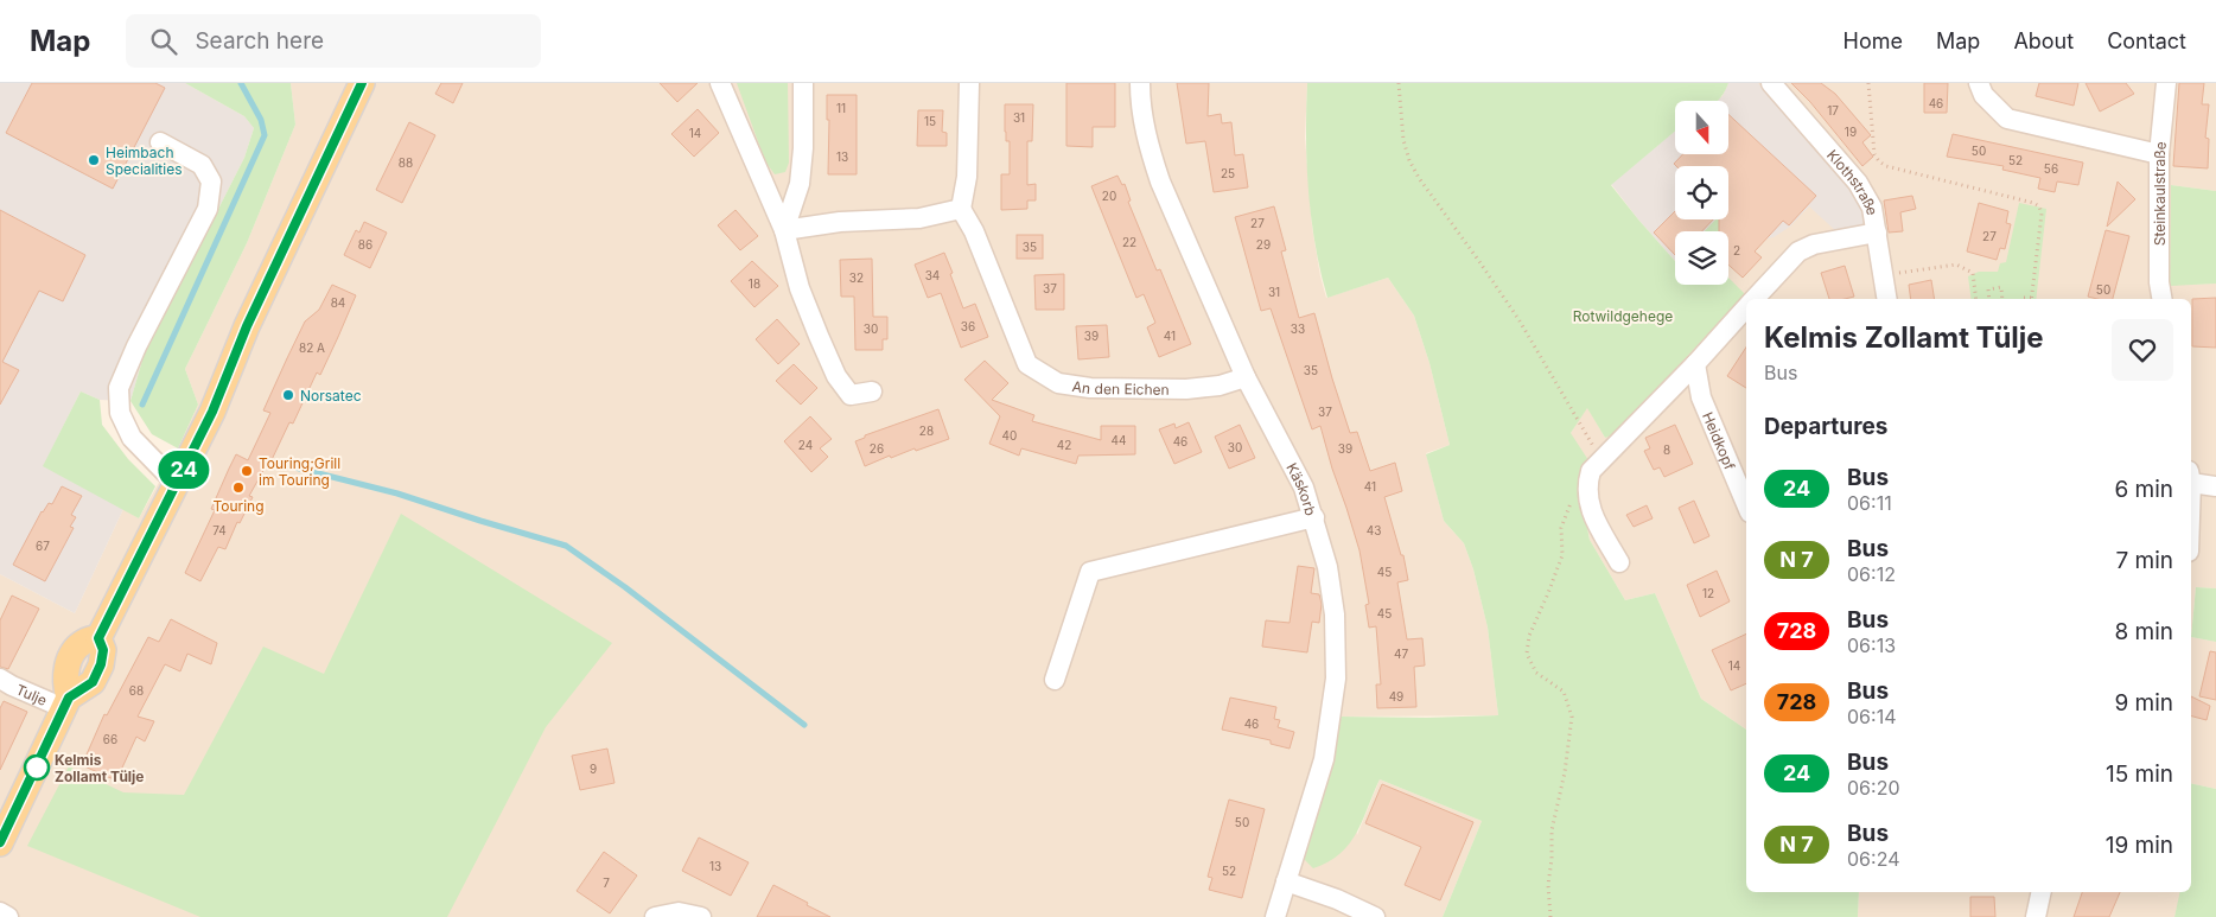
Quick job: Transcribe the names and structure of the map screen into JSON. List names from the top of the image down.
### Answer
{
  "streets": {
    "street": [
      "Klothstraße",
      "Steinkaulstraße",
      "An den Eichen",
      "Heidkopf",
      "Käskorb",
      "Tulje"
    ]
  },
  "crossings": [
    ["An den Eichen", "Käskorb"]
  ],
  "parks": ["Rotwildgehege"],
  "places": [
    "Heimbach Specialities",
    "Norsatec",
    "Touring;Grill im Touring",
    "Touring",
    "Kelmis Zollamt Tülje"
  ],
  "lines": ["bus line 24"],
  "house_numbers": [
    "46",
    "11",
    "17",
    "31",
    "15",
    "19",
    "14",
    "50",
    "13",
    "52",
    "88",
    "56",
    "25",
    "20",
    "27",
    "27",
    "22",
    "86",
    "29",
    "35",
    "2",
    "34",
    "32",
    "18",
    "37",
    "50",
    "31",
    "84",
    "36",
    "30",
    "33",
    "39",
    "41",
    "82 A",
    "35",
    "37",
    "28",
    "40",
    "44",
    "46",
    "24",
    "42",
    "30",
    "26",
    "39",
    "8",
    "41",
    "74",
    "43",
    "67",
    "45",
    "12",
    "45",
    "47",
    "14",
    "68",
    "49",
    "46",
    "66",
    "9",
    "50",
    "13",
    "52",
    "7"
  ],
  "north": "bottom",
  "page": {
    "header": "Map",
    "search": "Search here",
    "nav": [
      "Home",
      "Map",
      "About",
      "Contact"
    ],
    "on_map": "24",
    "heading": [
      ["Kelmis Zollamt Tülje", "Bus"],
      "Departures"
    ],
    "list": [
      {
        "mark": "24",
        "name": "Bus",
        "note": "06:11",
        "value": "6 min"
      },
      {
        "mark": "N 7",
        "name": "Bus",
        "note": "06:12",
        "value": "7 min"
      },
      {
        "mark": "728",
        "name": "Bus",
        "note": "06:13",
        "value": "8 min"
      },
      {
        "mark": "728",
        "name": "Bus",
        "note": "06:14",
        "value": "9 min"
      },
      {
        "mark": "24",
        "name": "Bus",
        "note": "06:20",
        "value": "15 min"
      },
      {
        "mark": "N 7",
        "name": "Bus",
        "note": "06:24",
        "value": "19 min"
      }
    ]
  }
}
